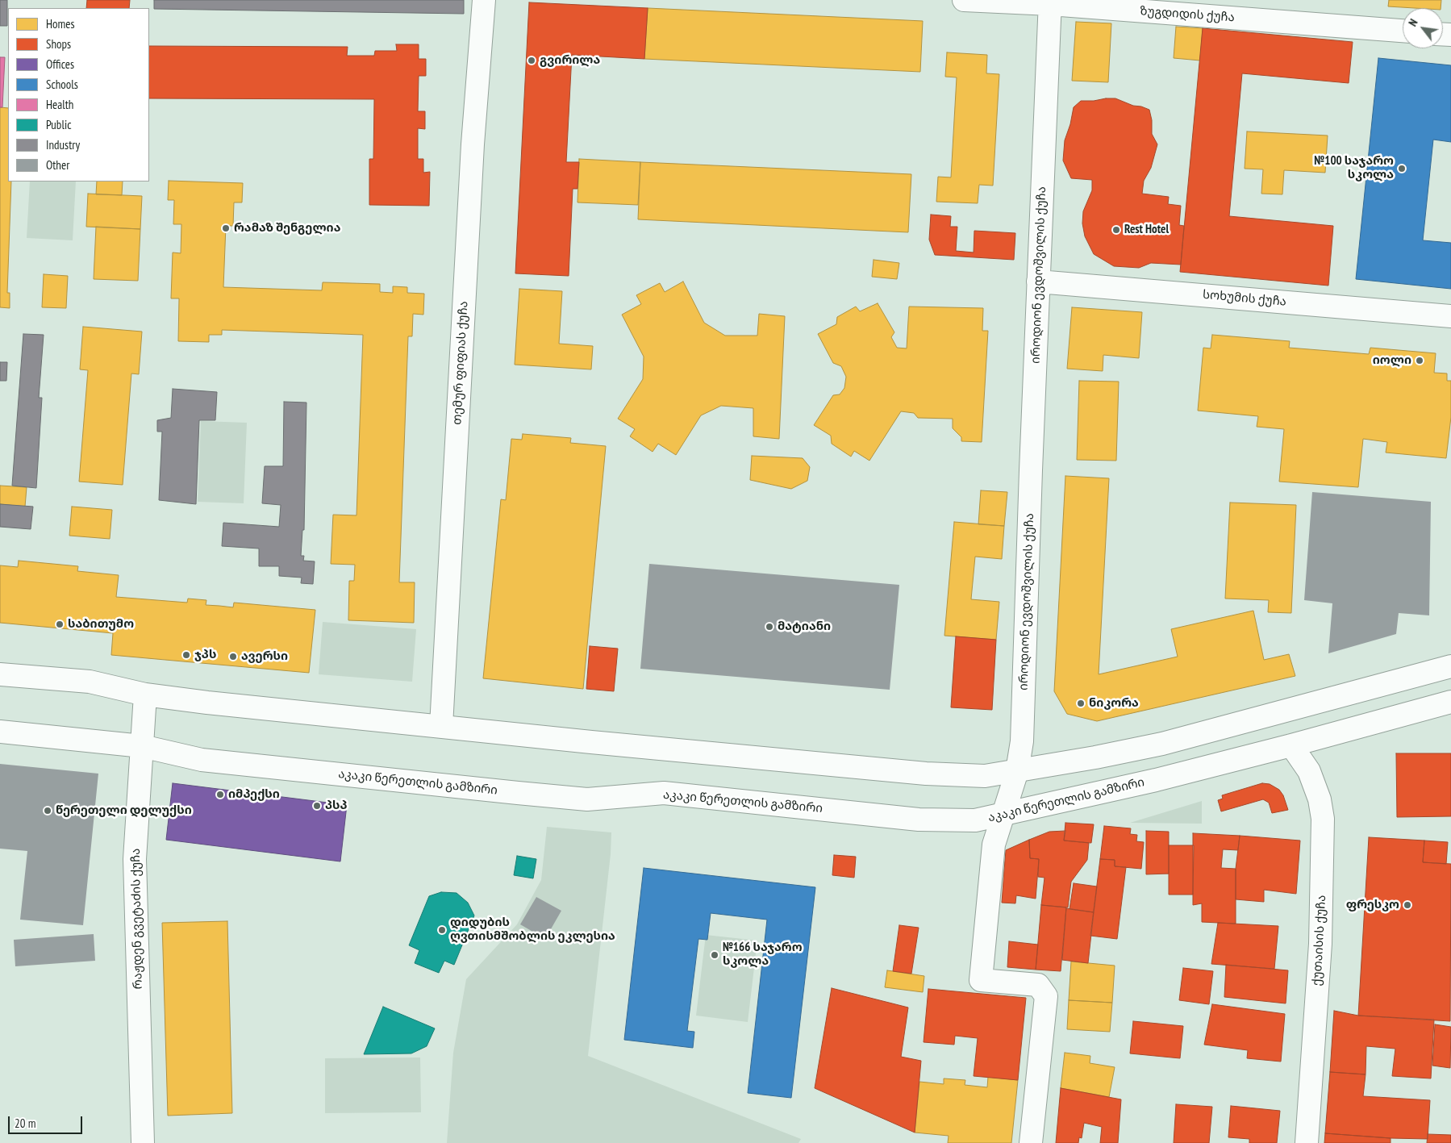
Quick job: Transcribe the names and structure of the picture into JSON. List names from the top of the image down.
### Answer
{
  "streets": {
    "main road": [
      "ზუგდიდის ქუჩა",
      "იროდიონ ევდოშვილის ქუჩა",
      "სოხუმის ქუჩა",
      "თემურ ფიფიას ქუჩა",
      "აკაკი წერეთლის გამზირი",
      "რაჟდენ გვეტაძის ქუჩა",
      "ქუთაისის ქუჩა"
    ]
  },
  "crossings": [
    ["ზუგდიდის ქუჩა", "იროდიონ ევდოშვილის ქუჩა"],
    ["იროდიონ ევდოშვილის ქუჩა", "სოხუმის ქუჩა"],
    ["იროდიონ ევდოშვილის ქუჩა", "აკაკი წერეთლის გამზირი"],
    ["აკაკი წერეთლის გამზირი", "რაჟდენ გვეტაძის ქუჩა"],
    ["აკაკი წერეთლის გამზირი", "ქუთაისის ქუჩა"]
  ],
  "places": [
    "გვირილა",
    "№100 საჯარო სკოლა",
    "რამაზ შენგელია",
    "Rest Hotel",
    "იოლი",
    "საბითუმო",
    "მატიანი",
    "ჯპს",
    "ავერსი",
    "ნიკორა",
    "იმპექსი",
    "პსპ",
    "წერეთელი დელუქსი",
    "ფრესკო",
    "დიდუბის ღვთისმშობლის ეკლესია",
    "№166 საჯარო სკოლა"
  ],
  "legend": [
    "Homes",
    "Shops",
    "Offices",
    "Schools",
    "Health",
    "Public",
    "Industry",
    "Other"
  ],
  "scale_bar": "20 m",
  "north": "top left"
}
